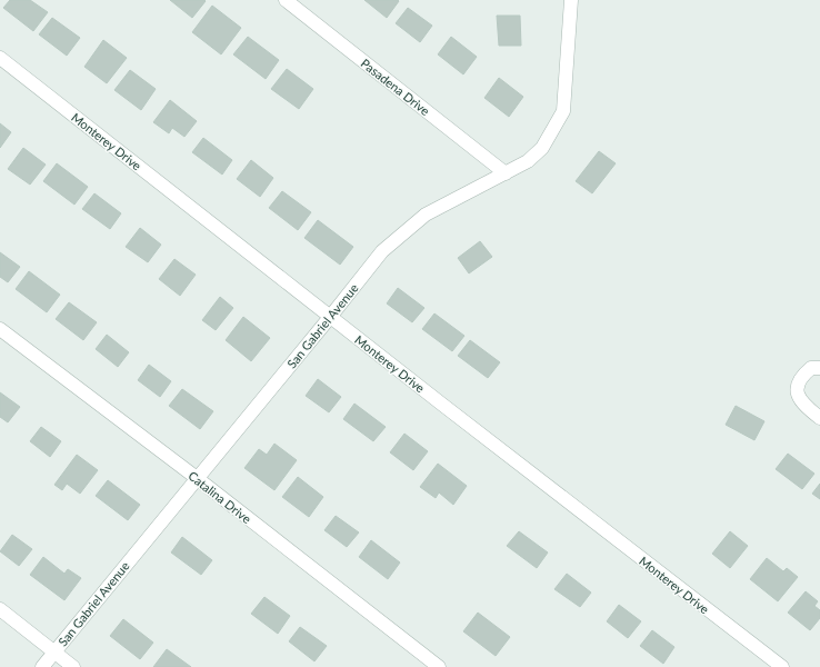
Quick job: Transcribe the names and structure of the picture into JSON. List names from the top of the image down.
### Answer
{
  "streets": {
    "street": [
      "Pasadena Drive",
      "Monterey Drive",
      "San Gabriel Avenue",
      "Catalina Drive"
    ]
  },
  "crossings": [
    ["Pasadena Drive", "San Gabriel Avenue"],
    ["Monterey Drive", "San Gabriel Avenue"],
    ["San Gabriel Avenue", "Catalina Drive"]
  ]
}
